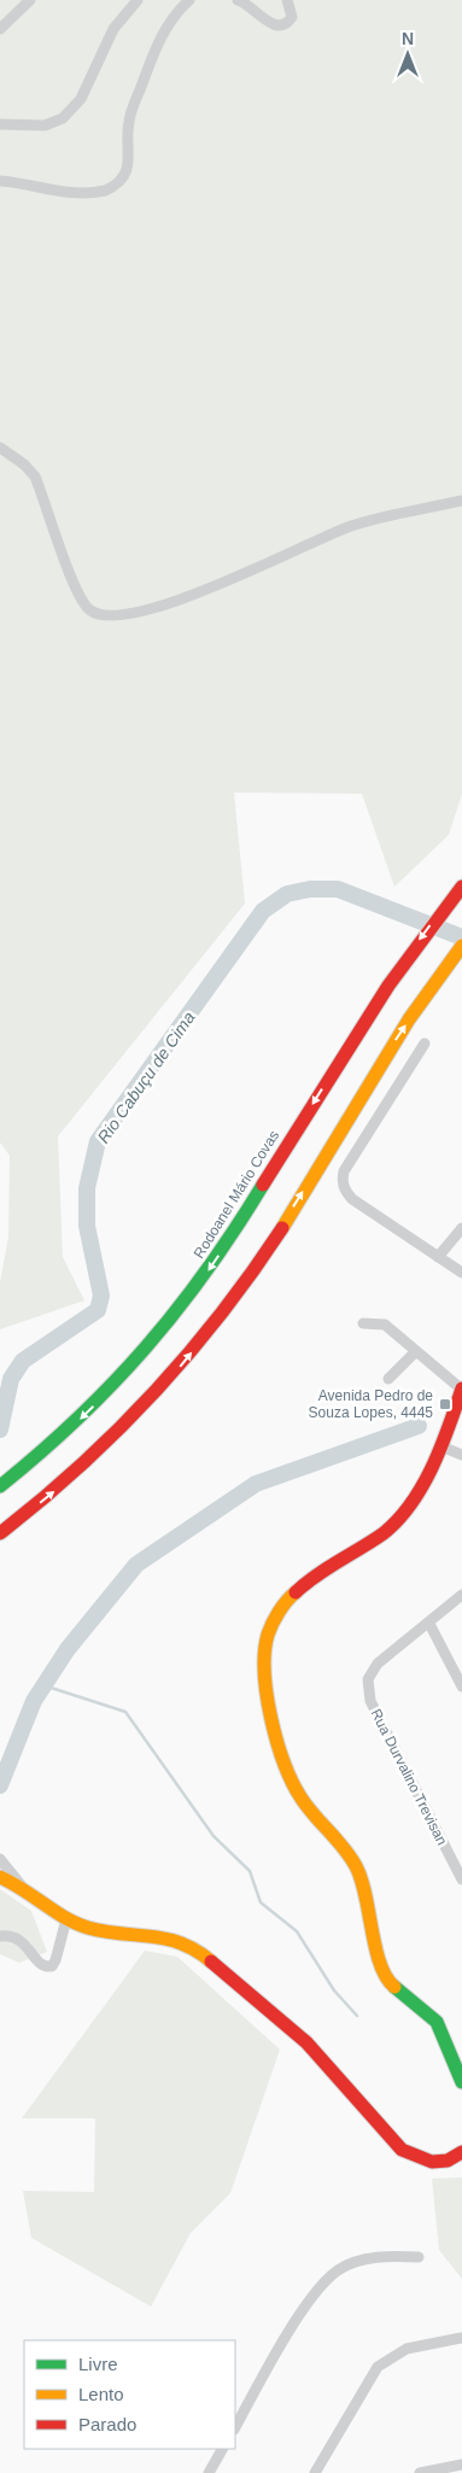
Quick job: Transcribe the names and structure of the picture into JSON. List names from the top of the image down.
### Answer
{
  "streets": {
    "main road": ["Rodoanel Mário Covas"],
    "street": ["Rua Durvalino Trevisan"]
  },
  "water": ["Rio Cabuçu de Cima"],
  "places": {
    "transit": ["Avenida Pedro de Souza Lopes, 4445"]
  },
  "legend": ["Livre", "Lento", "Parado"],
  "north": "top"
}
